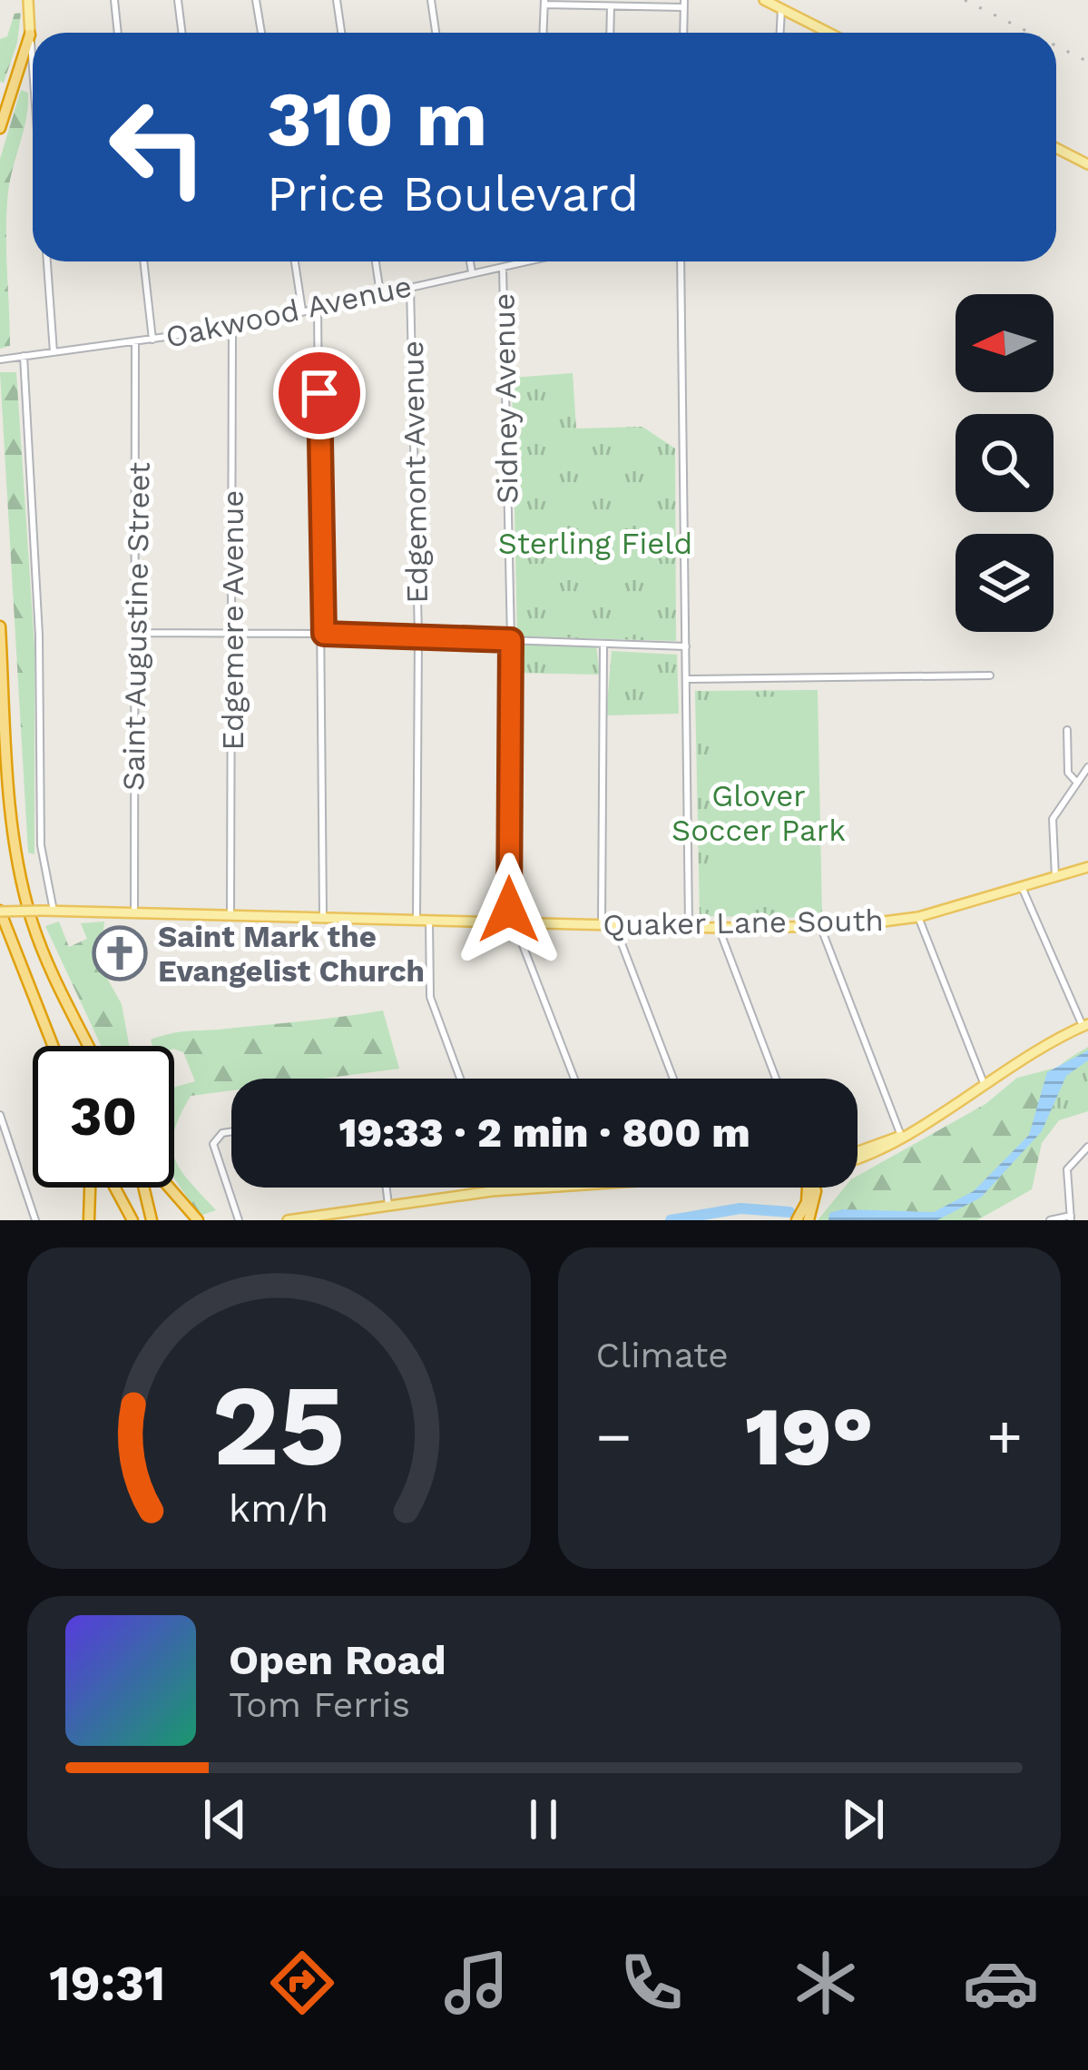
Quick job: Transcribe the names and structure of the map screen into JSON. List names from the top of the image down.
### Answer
{
  "streets": {
    "main road": ["Quaker Lane South"],
    "street": [
      "Oakwood Avenue",
      "Sidney Avenue",
      "Edgemont Avenue",
      "Edgemere Avenue",
      "Saint Augustine Street"
    ]
  },
  "crossings": [
    ["Oakwood Avenue", "Sidney Avenue"],
    ["Oakwood Avenue", "Edgemont Avenue"],
    ["Oakwood Avenue", "Edgemere Avenue"],
    ["Oakwood Avenue", "Saint Augustine Street"],
    ["Sidney Avenue", "Quaker Lane South"],
    ["Edgemont Avenue", "Quaker Lane South"],
    ["Edgemere Avenue", "Quaker Lane South"],
    ["Saint Augustine Street", "Quaker Lane South"]
  ],
  "parks": ["Sterling Field", "Glover Soccer Park"],
  "places": {
    "church": ["Saint Mark the Evangelist Church"]
  },
  "north": "left",
  "page": {
    "turn": ["310 m", "Price Boulevard"],
    "limit": "30",
    "trip": "19:33 · 2 min · 800 m",
    "tile": "Climate",
    "heat": ["−", "19°", "+"],
    "song": ["Open Road", "Tom Ferris"],
    "tabs": "19:31",
    "gauge": ["25", "km/h"]
  }
}
